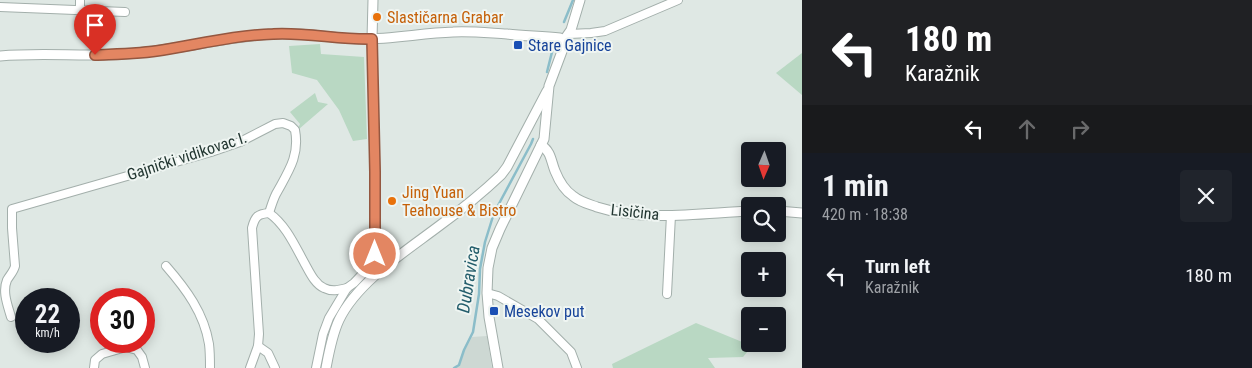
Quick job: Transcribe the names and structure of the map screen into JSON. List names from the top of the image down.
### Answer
{
  "streets": {
    "street": ["Gajnički vidikovac I.", "Lisičina"]
  },
  "water": ["Dubravica"],
  "places": {
    "other": ["Slastičarna Grabar", "Jing Yuan Teahouse & Bistro"],
    "transit": ["Stare Gajnice", "Mesekov put"]
  },
  "north": "bottom",
  "page": {
    "turn": ["180 m", "Karažnik"],
    "map_buttons": ["+", "−"],
    "heading": ["1 min", "420 m · 18:38"],
    "list": [
      {
        "name": "Turn left",
        "note": "Karažnik",
        "value": "180 m"
      }
    ],
    "speed": "22 km/h",
    "limit": "30"
  }
}
